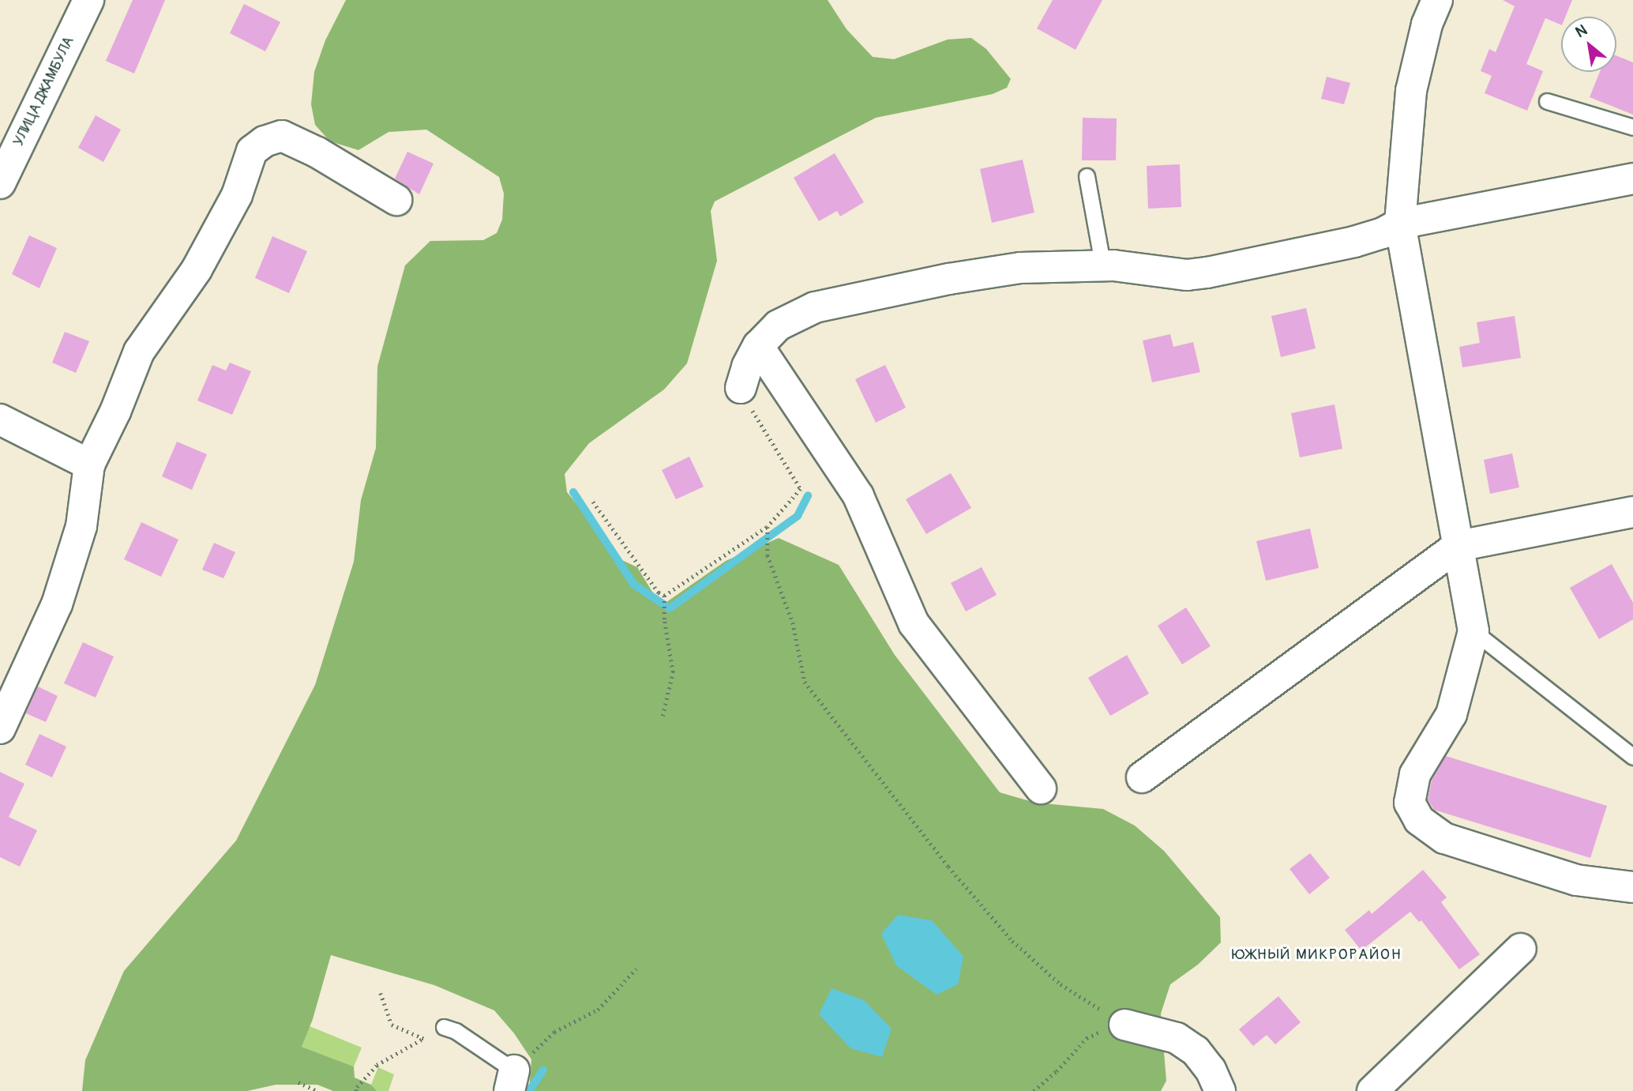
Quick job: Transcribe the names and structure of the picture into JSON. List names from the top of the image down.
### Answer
{
  "streets": {
    "street": ["УЛИЦА ДЖАМБУЛА"]
  },
  "districts": ["ЮЖНЫЙ МИКРОРАЙОН"],
  "north": "top left"
}
